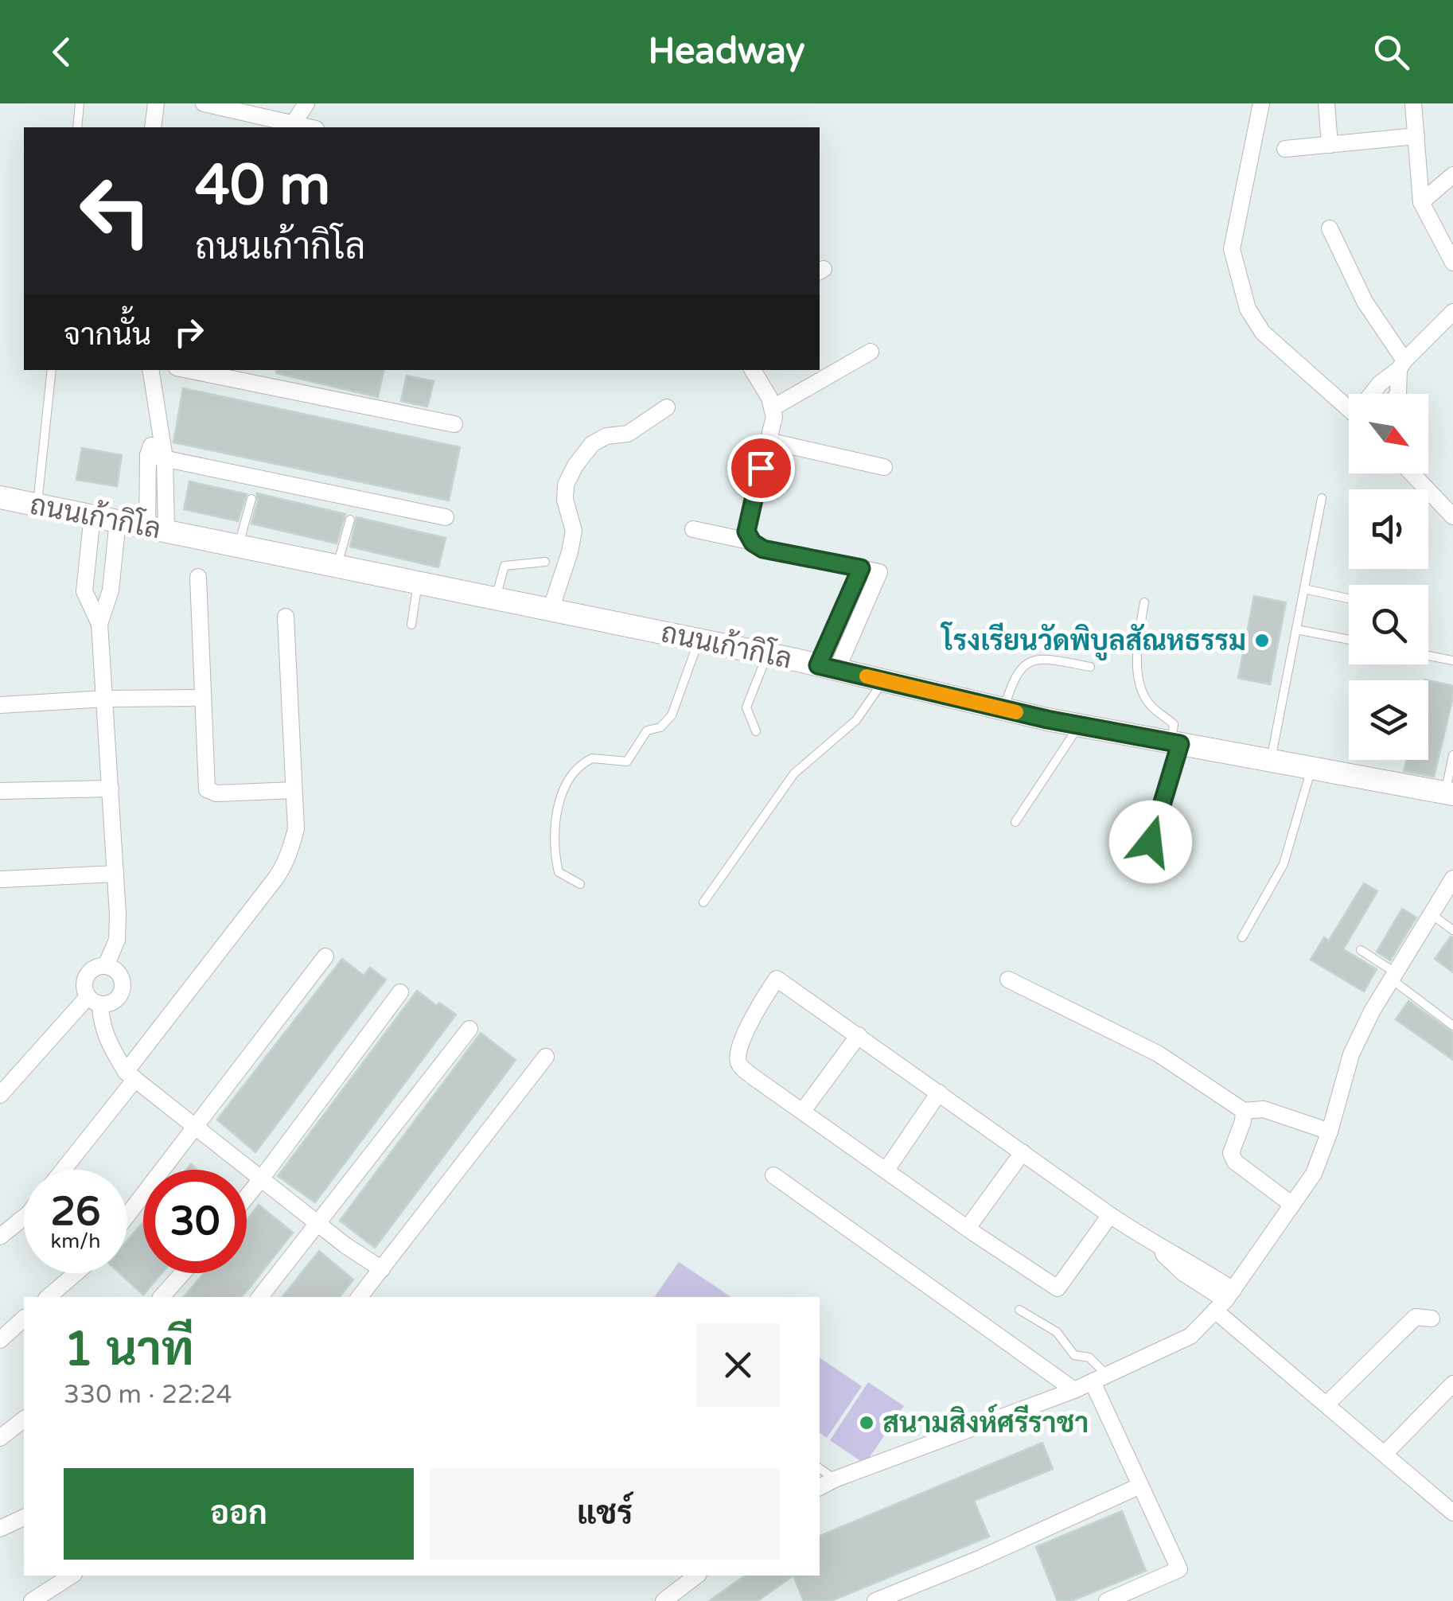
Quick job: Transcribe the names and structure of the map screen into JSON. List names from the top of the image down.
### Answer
{
  "streets": {
    "main road": ["ถนนเก้ากิโล"]
  },
  "places": ["โรงเรียนวัดพิบูลสัณหธรรม", "สนามสิงห์ศรีราชา"],
  "north": "bottom right",
  "page": {
    "header": "Headway",
    "turn": ["40 m", "ถนนเก้ากิโล"],
    "then": "จากนั้น",
    "speed": "26 km/h",
    "limit": "30",
    "heading": ["1 นาที", "330 m · 22:24"],
    "buttons": ["ออก", "แชร์"]
  }
}
